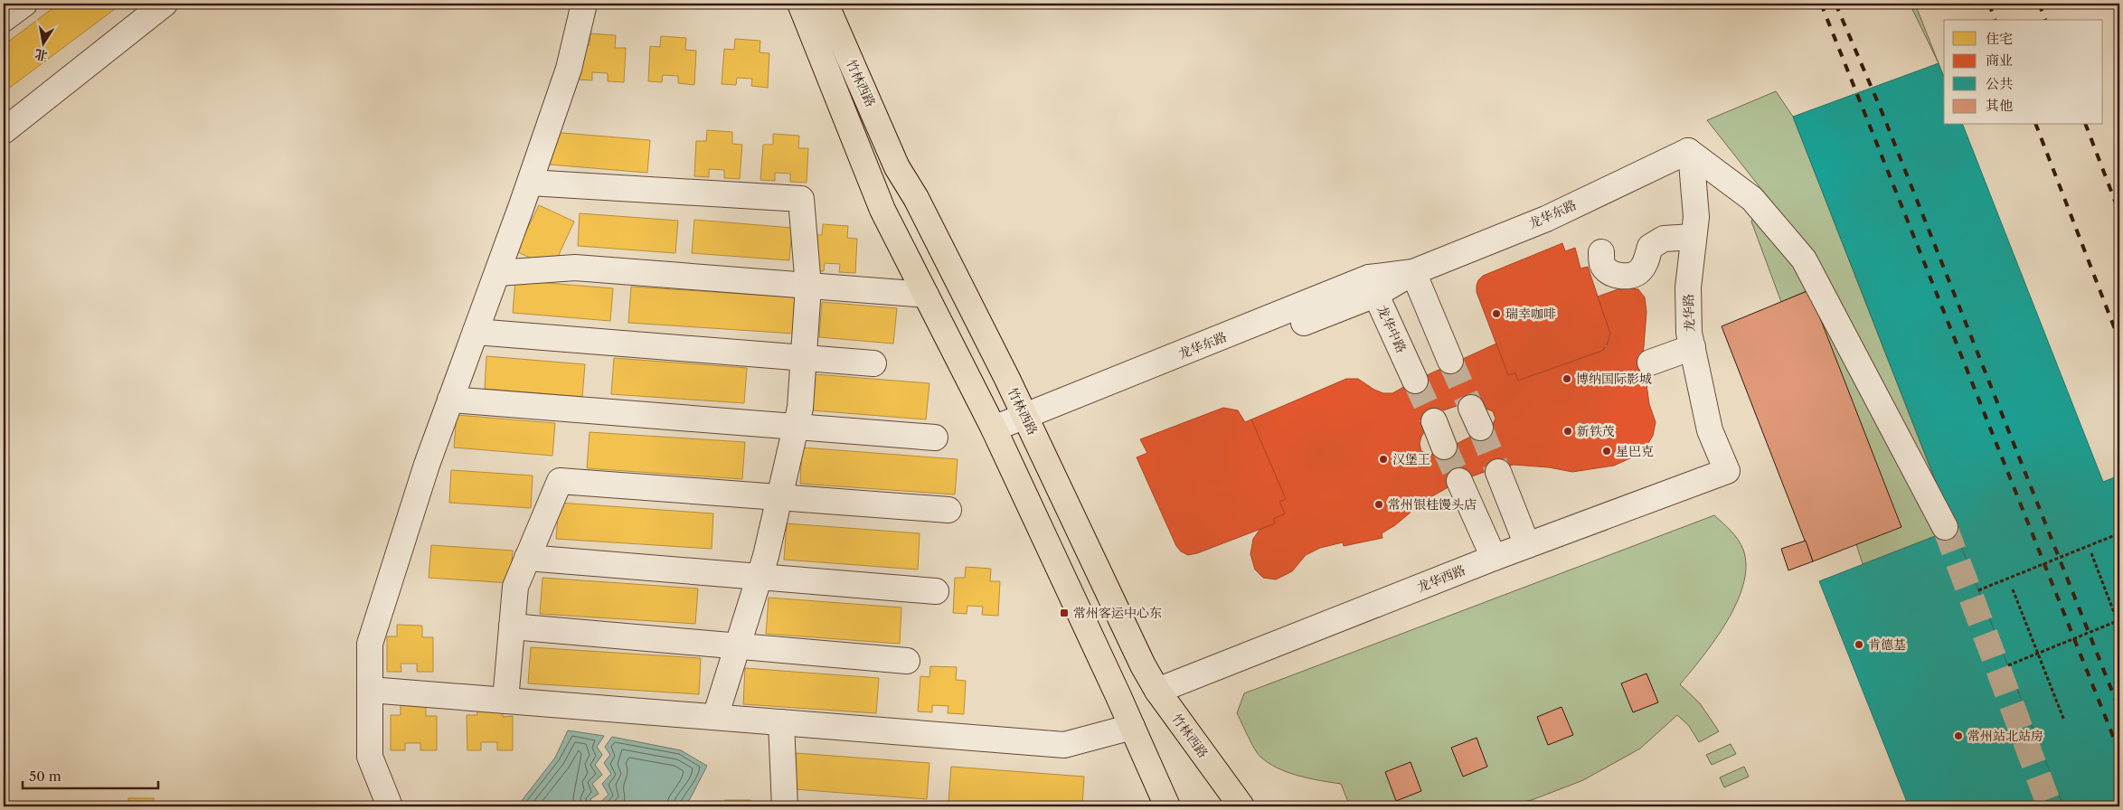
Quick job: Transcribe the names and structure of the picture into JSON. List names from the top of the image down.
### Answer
{
  "streets": {
    "main road": ["竹林西路"],
    "street": [
      "龙华东路",
      "龙华路",
      "龙华中路",
      "龙华西路"
    ]
  },
  "crossings": [
    ["竹林西路", "龙华东路"],
    ["竹林西路", "龙华西路"],
    ["龙华东路", "龙华路"],
    ["龙华东路", "龙华中路"],
    ["龙华路", "龙华西路"]
  ],
  "places": {
    "other": [
      "瑞幸咖啡",
      "博纳国际影城",
      "新铁茂",
      "星巴克",
      "汉堡王",
      "常州银桂馒头店",
      "肯德基",
      "常州站北站房"
    ],
    "transit": ["常州客运中心东"]
  },
  "legend": [
    "住宅",
    "商业",
    "公共",
    "其他"
  ],
  "scale_bar": "50 m",
  "north": "bottom"
}
